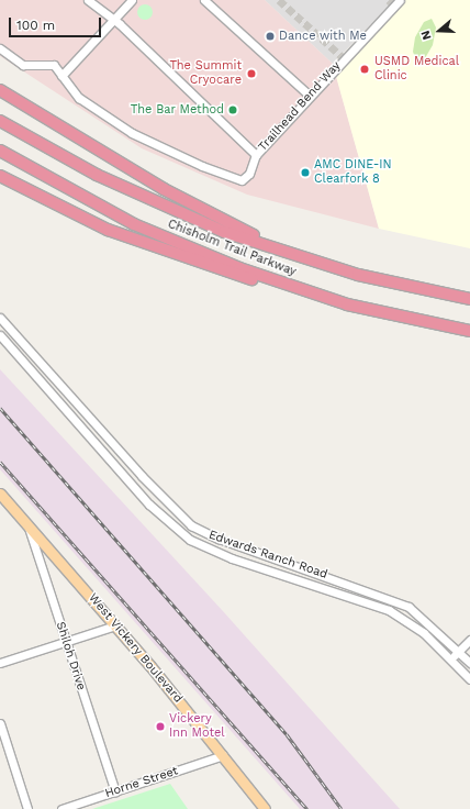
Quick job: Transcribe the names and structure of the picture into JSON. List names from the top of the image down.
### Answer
{
  "streets": {
    "highway": ["Chisholm Trail Parkway"],
    "main road": ["West Vickery Boulevard"],
    "street": [
      "Trailhead Bend Way",
      "Edwards Ranch Road",
      "Shiloh Drive",
      "Horne Street"
    ]
  },
  "crossings": [
    ["West Vickery Boulevard", "Shiloh Drive"],
    ["West Vickery Boulevard", "Horne Street"],
    ["Shiloh Drive", "Horne Street"]
  ],
  "places": [
    "Dance with Me",
    "USMD Medical Clinic",
    "The Summit Cryocare",
    "The Bar Method",
    "AMC DINE-IN Clearfork 8",
    "Vickery Inn Motel"
  ],
  "scale_bar": "100 m",
  "north": "left"
}
